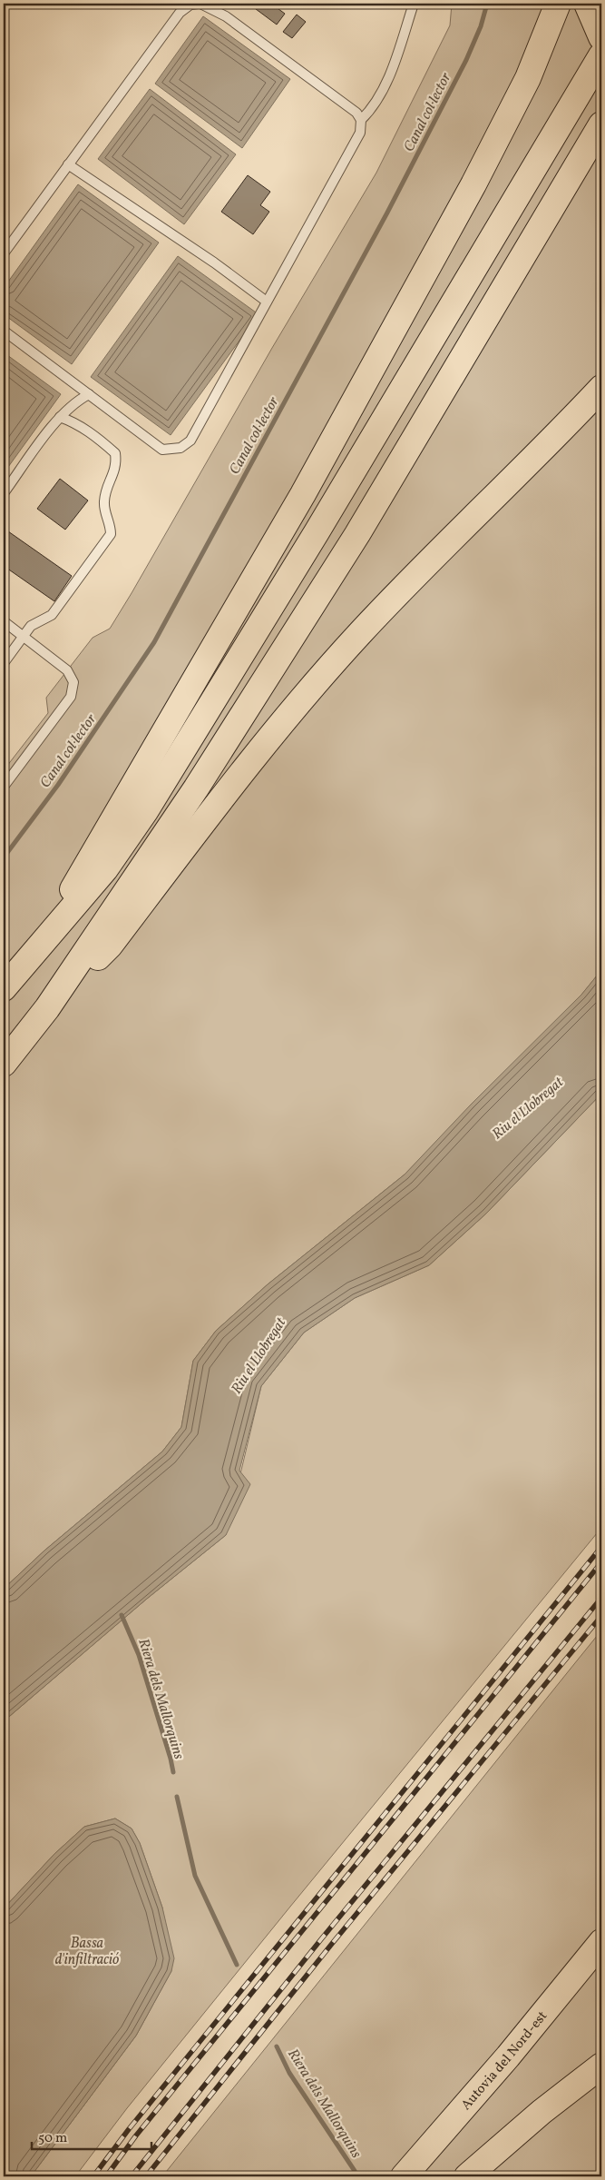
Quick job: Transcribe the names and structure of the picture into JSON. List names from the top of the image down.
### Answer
{
  "streets": {
    "highway": ["Autovia del Nord-est"]
  },
  "water": [
    "Canal col·lector",
    "Riu el Llobregat",
    "Riera dels Mallorquins",
    "Bassa d'infiltració"
  ],
  "scale_bar": "50 m"
}
